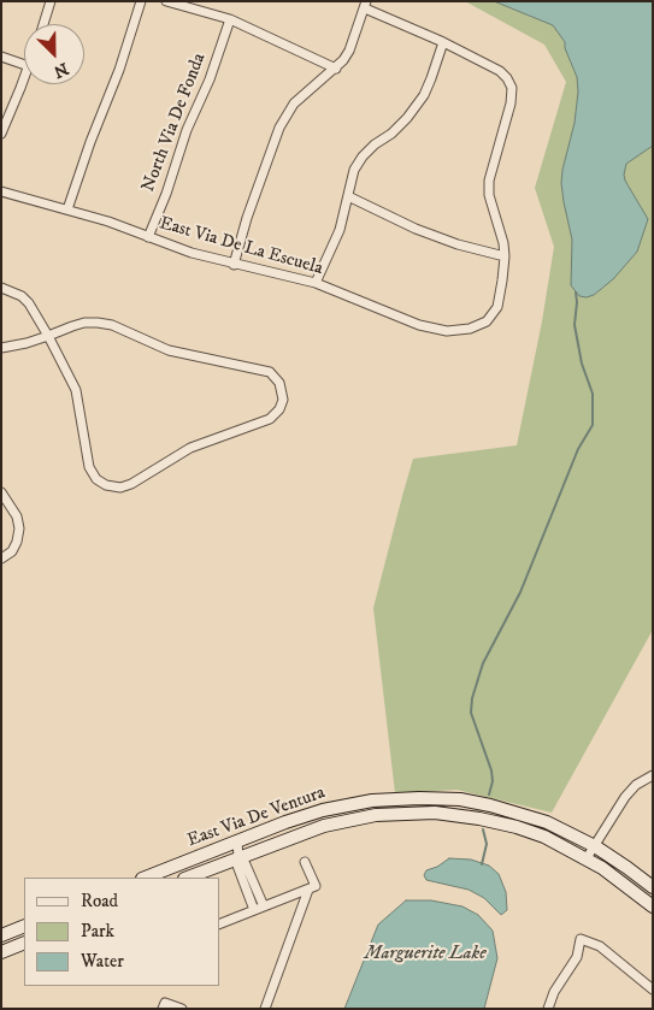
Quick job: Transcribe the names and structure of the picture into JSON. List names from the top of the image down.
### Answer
{
  "streets": {
    "main road": ["East Via De Ventura"],
    "street": ["North Via De Fonda", "East Via De La Escuela"]
  },
  "crossings": [
    ["North Via De Fonda", "East Via De La Escuela"]
  ],
  "water": ["Marguerite Lake"],
  "legend": ["Road", "Park", "Water"],
  "north": "bottom right"
}
